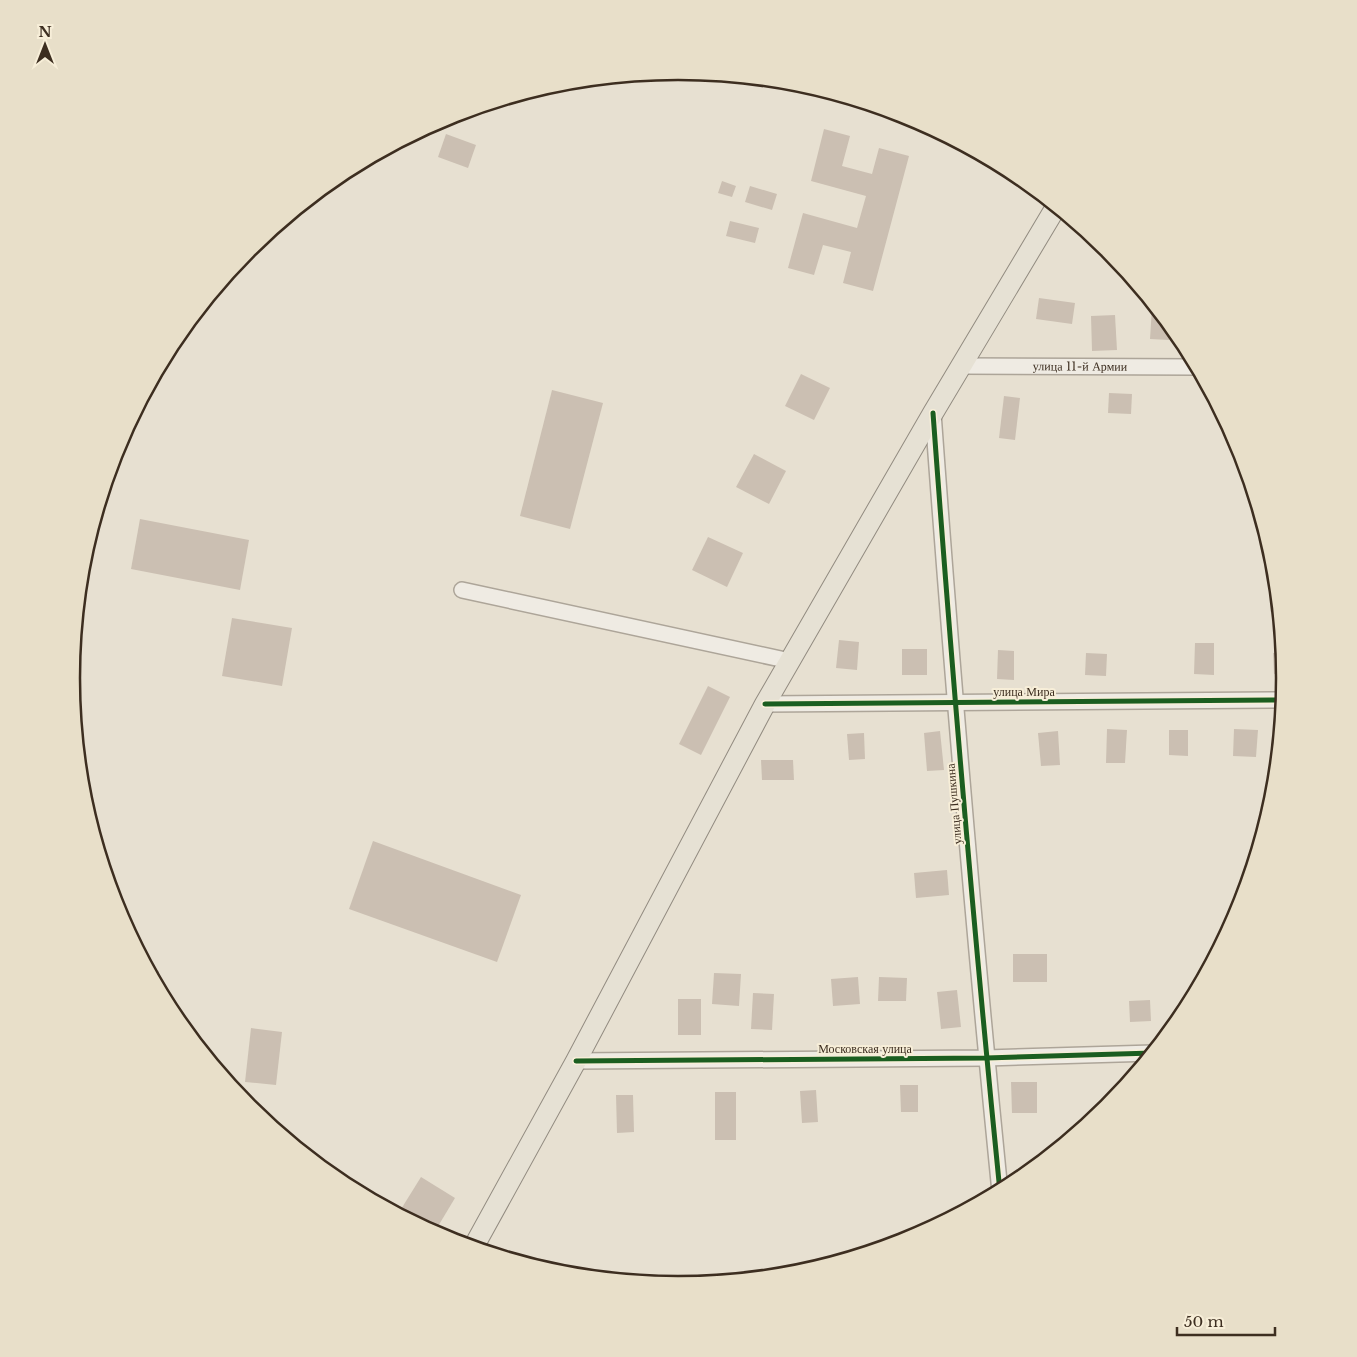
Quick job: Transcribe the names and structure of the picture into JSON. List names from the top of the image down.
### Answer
{
  "streets": {
    "street": [
      "улица 11-й Армии",
      "улица Мира",
      "улица Пушкина",
      "Московская улица"
    ]
  },
  "crossings": [
    ["улица Мира", "улица Пушкина"],
    ["улица Пушкина", "Московская улица"]
  ],
  "scale_bar": "50 m",
  "north": "top"
}
